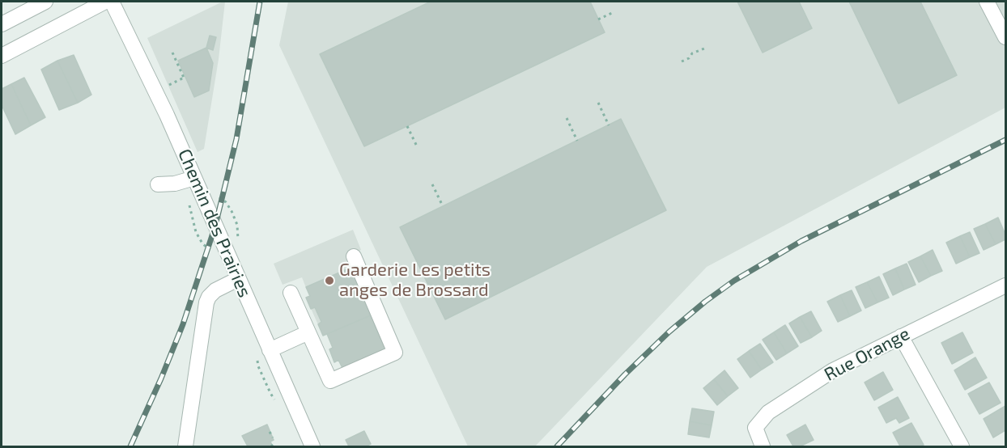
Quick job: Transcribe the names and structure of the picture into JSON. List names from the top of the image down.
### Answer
{
  "streets": {
    "street": ["Chemin des Prairies", "Rue Orange"]
  },
  "places": ["Garderie Les petits anges de Brossard"]
}
